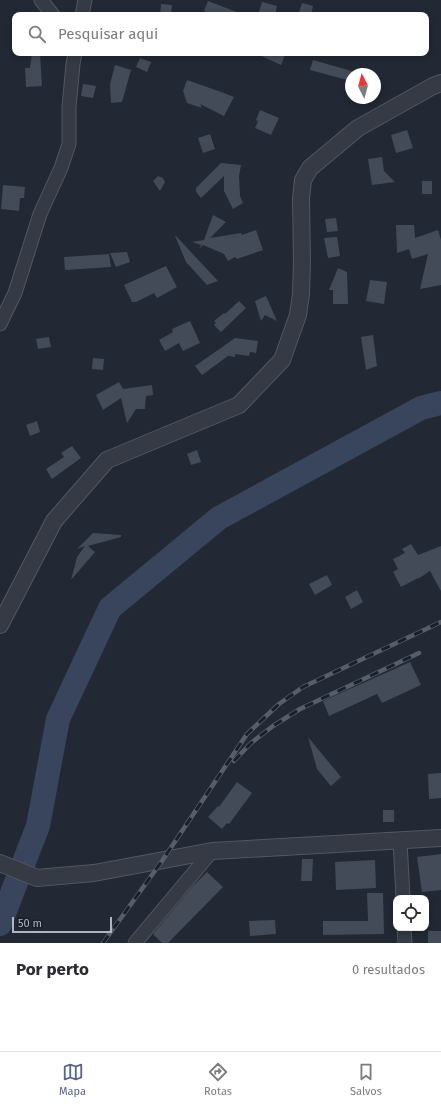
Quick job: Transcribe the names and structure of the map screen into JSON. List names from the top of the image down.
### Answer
{
  "scale_bar": "50 m",
  "north": "top",
  "page": {
    "search": "Pesquisar aqui",
    "scale": "50 m",
    "heading": ["Por perto", "0 resultados"],
    "nav": ["Mapa", "Rotas", "Salvos"]
  }
}
